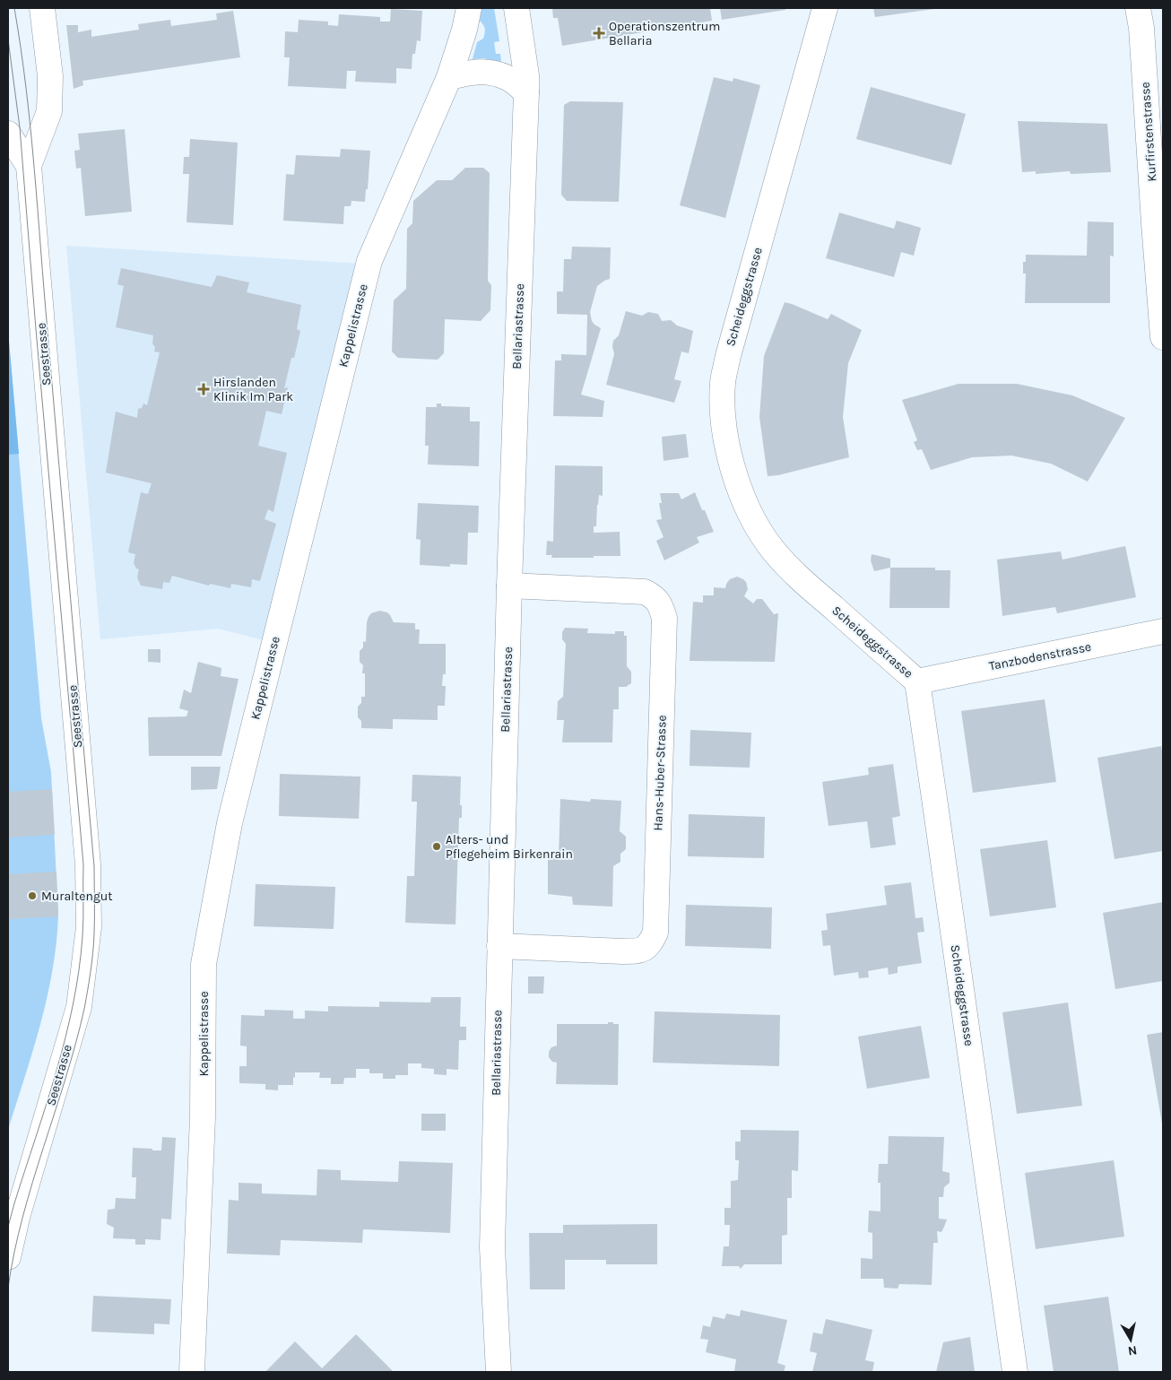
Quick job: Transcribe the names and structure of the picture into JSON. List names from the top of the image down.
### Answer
{
  "streets": {
    "street": [
      "Kurfirstenstrasse",
      "Scheideggstrasse",
      "Kappelistrasse",
      "Bellariastrasse",
      "Seestrasse",
      "Tanzbodenstrasse",
      "Hans-Huber-Strasse"
    ]
  },
  "crossings": [
    ["Scheideggstrasse", "Tanzbodenstrasse"],
    ["Bellariastrasse", "Hans-Huber-Strasse"]
  ],
  "places": {
    "health": ["Operationszentrum Bellaria", "Hirslanden Klinik Im Park"],
    "other": ["Alters- und Pflegeheim Birkenrain", "Muraltengut"]
  },
  "north": "bottom"
}
